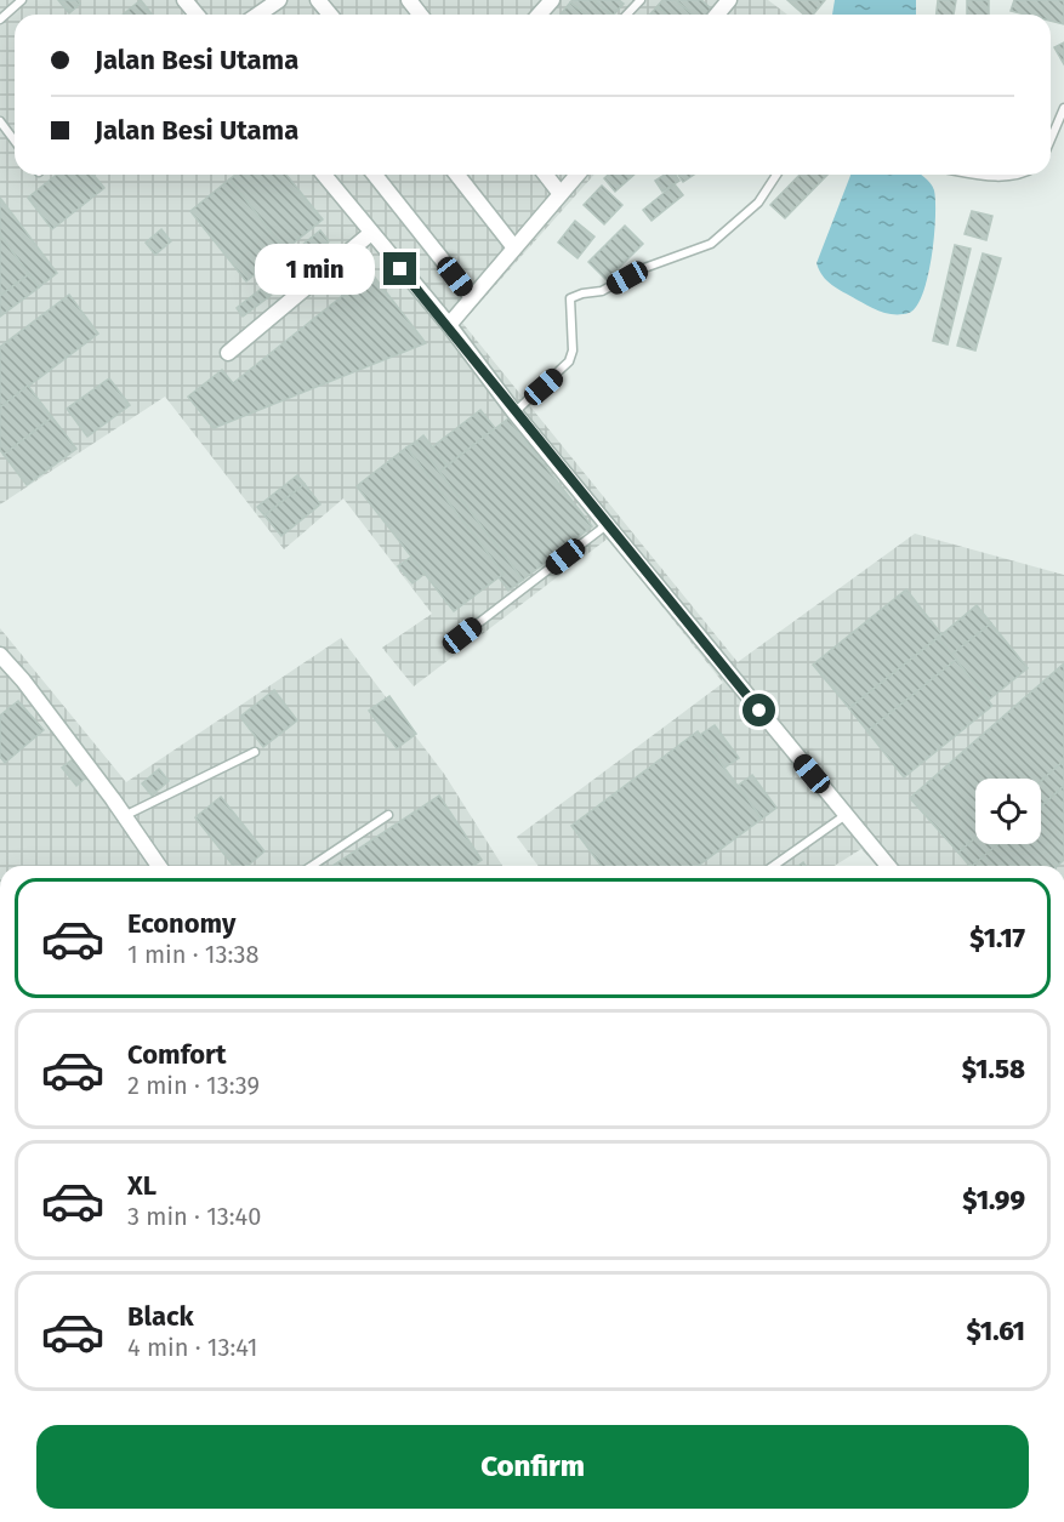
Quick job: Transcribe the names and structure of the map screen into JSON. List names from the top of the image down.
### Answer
{
  "page": {
    "banner": ["Jalan Besi Utama", "Jalan Besi Utama"],
    "bubble": "1 min",
    "list": [
      {
        "name": "Economy",
        "note": "1 min · 13:38",
        "value": "$1.17"
      },
      {
        "name": "Comfort",
        "note": "2 min · 13:39",
        "value": "$1.58"
      },
      {
        "name": "XL",
        "note": "3 min · 13:40",
        "value": "$1.99"
      },
      {
        "name": "Black",
        "note": "4 min · 13:41",
        "value": "$1.61"
      }
    ],
    "buttons": "Confirm"
  }
}
